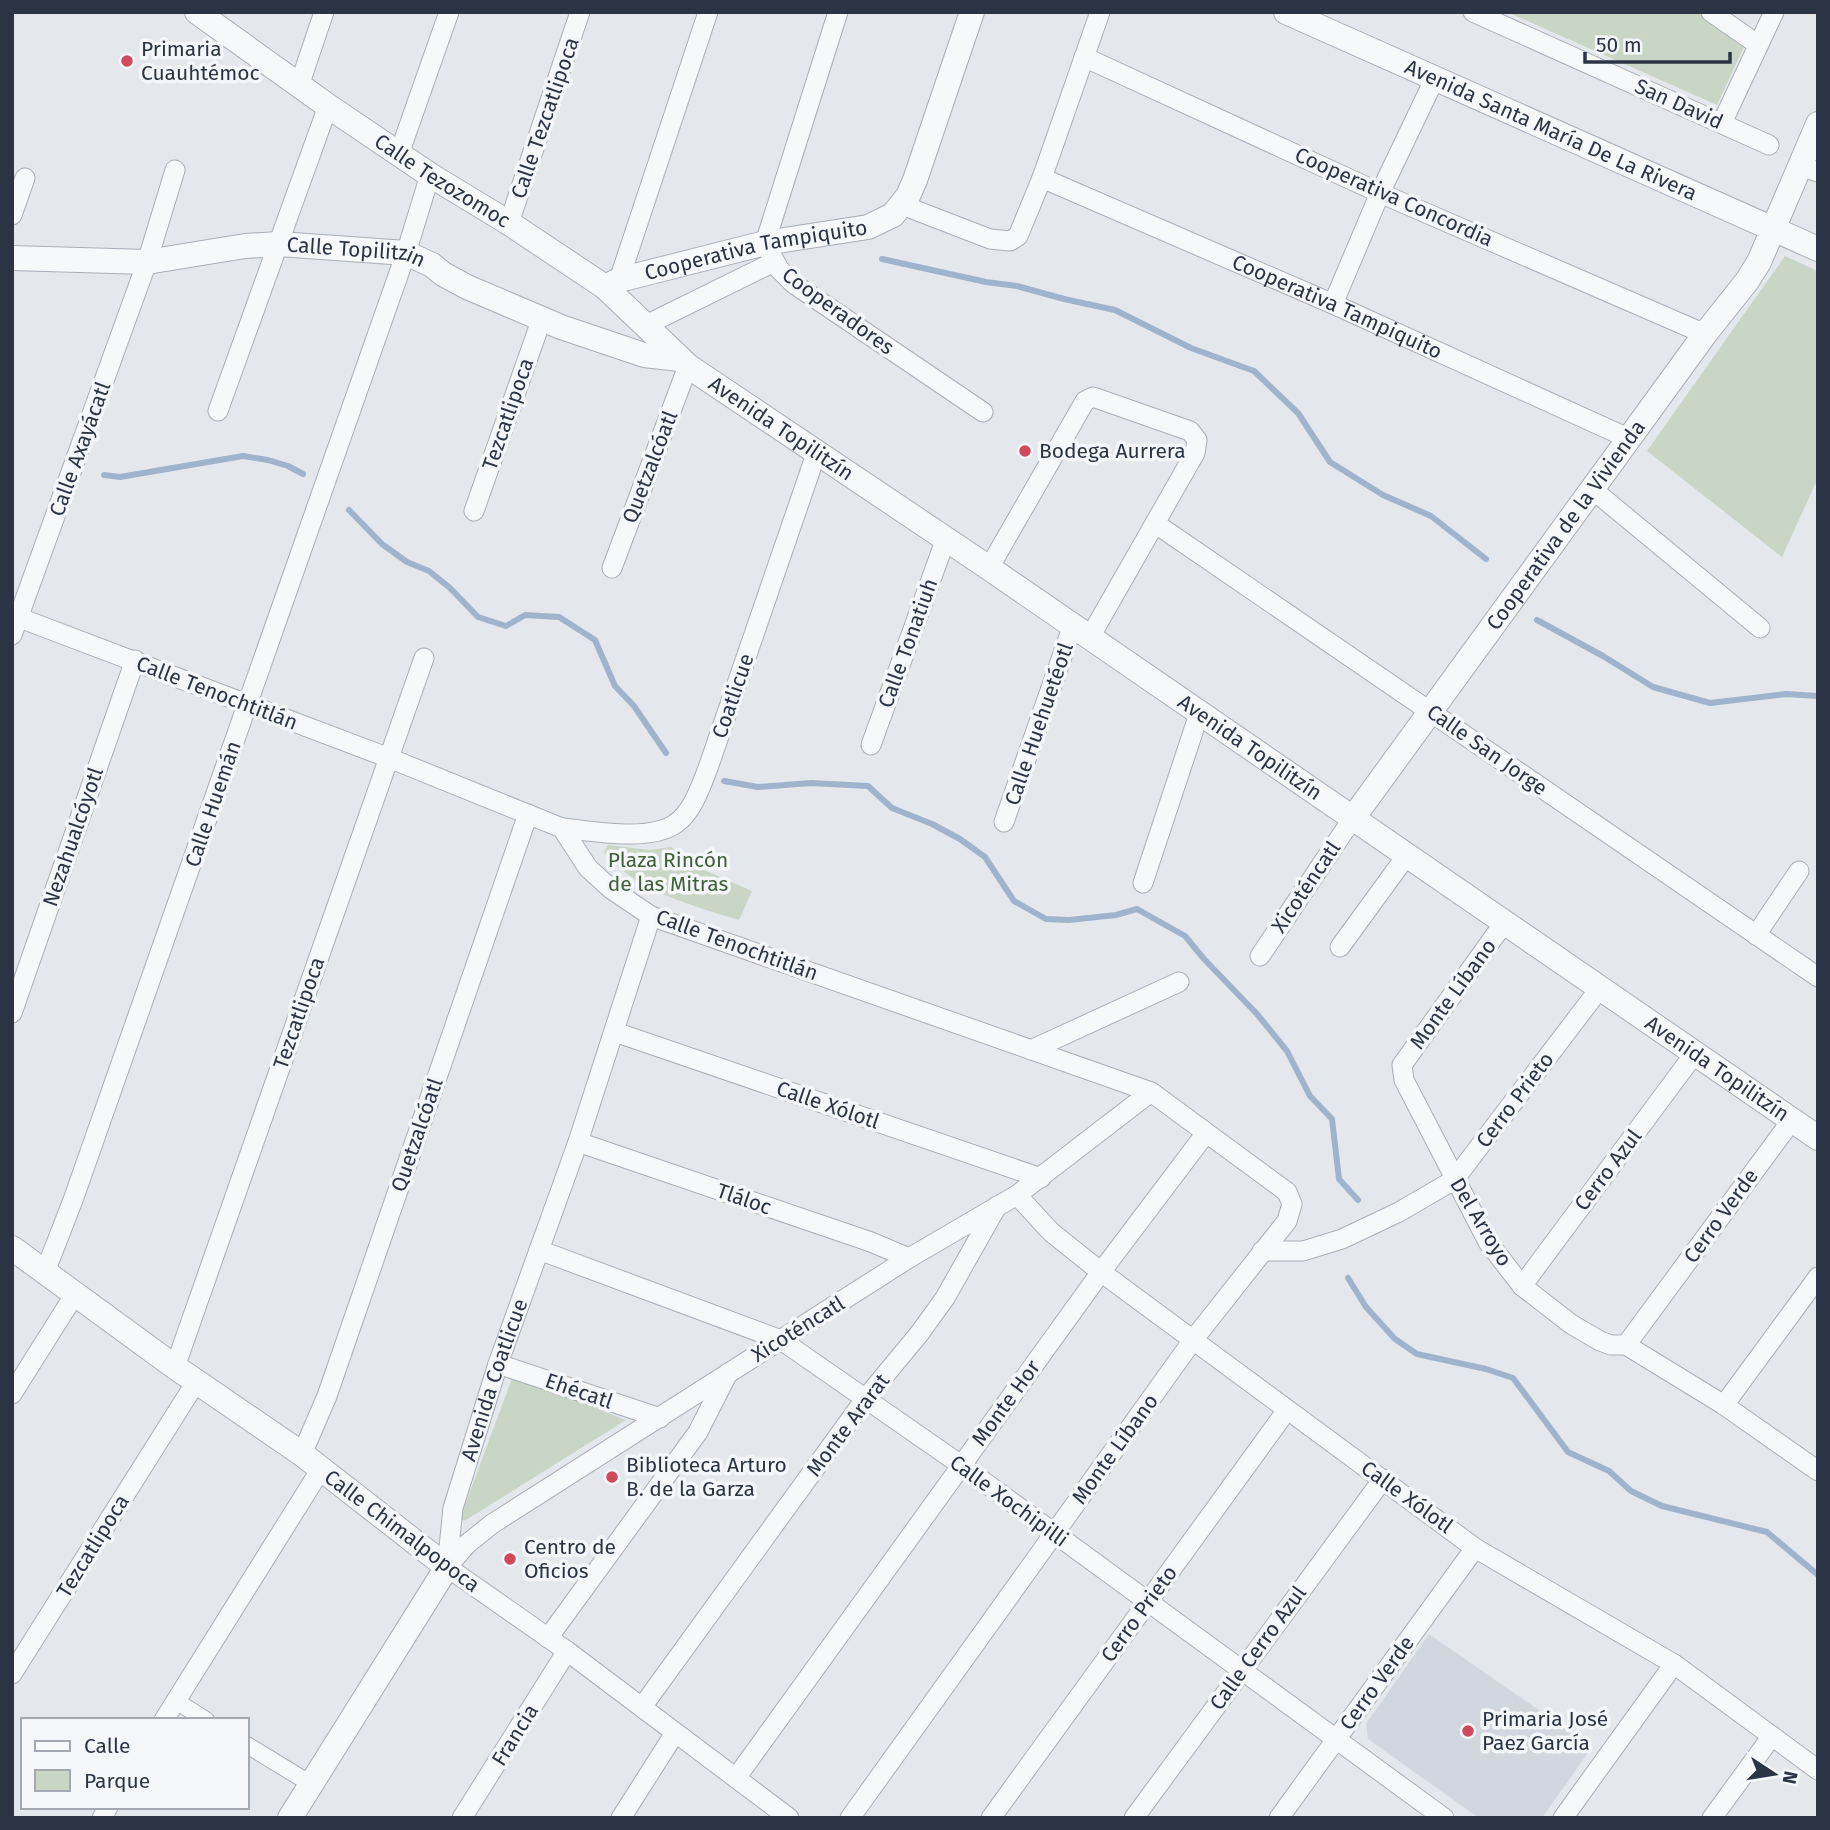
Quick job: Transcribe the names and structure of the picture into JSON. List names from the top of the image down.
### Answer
{
  "streets": {
    "street": [
      "San David",
      "Calle Tezcatlipoca",
      "Avenida Santa María De La Rivera",
      "Calle Tezozomoc",
      "Cooperativa Concordia",
      "Cooperativa Tampiquito",
      "Calle Topilitzin",
      "Cooperadores",
      "Tezcatlipoca",
      "Avenida Topilitzín",
      "Calle Axayácatl",
      "Quetzalcóatl",
      "Cooperativa de la Vivienda",
      "Calle Tonatiuh",
      "Calle Tenochtitlán",
      "Coatlicue",
      "Calle Huehuetéotl",
      "Calle San Jorge",
      "Calle Huemán",
      "Nezahualcóyotl",
      "Xicoténcatl",
      "Monte Líbano",
      "Cerro Prieto",
      "Calle Xólotl",
      "Cerro Azul",
      "Tláloc",
      "Cerro Verde",
      "Del Arroyo",
      "Avenida Coatlicue",
      "Ehécatl",
      "Monte Hor",
      "Monte Ararat",
      "Calle Xochipilli",
      "Calle Chimalpopoca",
      "Calle Cerro Azul",
      "Francia"
    ]
  },
  "crossings": [
    ["Calle Tezcatlipoca", "Calle Tezozomoc"],
    ["Avenida Santa María De La Rivera", "Cooperativa de la Vivienda"],
    ["Calle Tezozomoc", "Cooperativa Tampiquito"],
    ["Calle Tezozomoc", "Calle Topilitzin"],
    ["Calle Tezozomoc", "Avenida Topilitzín"],
    ["Calle Tezozomoc", "Quetzalcóatl"],
    ["Calle Tezozomoc", "Calle Huemán"],
    ["Cooperativa Concordia", "Cooperativa de la Vivienda"],
    ["Cooperativa Tampiquito", "Cooperadores"],
    ["Cooperativa Tampiquito", "Cooperativa de la Vivienda"],
    ["Calle Topilitzin", "Tezcatlipoca"],
    ["Calle Topilitzin", "Avenida Topilitzín"],
    ["Calle Topilitzin", "Calle Axayácatl"],
    ["Calle Topilitzin", "Quetzalcóatl"],
    ["Calle Topilitzin", "Calle Huemán"],
    ["Tezcatlipoca", "Calle Tenochtitlán"],
    ["Tezcatlipoca", "Calle Chimalpopoca"],
    ["Avenida Topilitzín", "Quetzalcóatl"],
    ["Avenida Topilitzín", "Cooperativa de la Vivienda"],
    ["Avenida Topilitzín", "Calle Tonatiuh"],
    ["Avenida Topilitzín", "Coatlicue"],
    ["Avenida Topilitzín", "Calle Huehuetéotl"],
    ["Avenida Topilitzín", "Xicoténcatl"],
    ["Avenida Topilitzín", "Monte Líbano"],
    ["Avenida Topilitzín", "Cerro Prieto"],
    ["Avenida Topilitzín", "Cerro Azul"],
    ["Avenida Topilitzín", "Cerro Verde"],
    ["Calle Axayácatl", "Calle Tenochtitlán"],
    ["Quetzalcóatl", "Calle Tenochtitlán"],
    ["Quetzalcóatl", "Calle Chimalpopoca"],
    ["Cooperativa de la Vivienda", "Calle San Jorge"],
    ["Cooperativa de la Vivienda", "Xicoténcatl"],
    ["Calle Tenochtitlán", "Coatlicue"],
    ["Calle Tenochtitlán", "Calle Huemán"],
    ["Calle Tenochtitlán", "Nezahualcóyotl"],
    ["Calle Tenochtitlán", "Xicoténcatl"],
    ["Calle Tenochtitlán", "Monte Líbano"],
    ["Calle Tenochtitlán", "Avenida Coatlicue"],
    ["Calle Tenochtitlán", "Monte Hor"],
    ["Calle Huehuetéotl", "Calle San Jorge"],
    ["Calle Huemán", "Calle Chimalpopoca"],
    ["Xicoténcatl", "Calle Xólotl"],
    ["Xicoténcatl", "Tláloc"],
    ["Xicoténcatl", "Avenida Coatlicue"],
    ["Xicoténcatl", "Ehécatl"],
    ["Xicoténcatl", "Monte Ararat"],
    ["Xicoténcatl", "Calle Xochipilli"],
    ["Xicoténcatl", "Calle Chimalpopoca"],
    ["Monte Líbano", "Cerro Prieto"],
    ["Monte Líbano", "Calle Xólotl"],
    ["Monte Líbano", "Del Arroyo"],
    ["Monte Líbano", "Calle Xochipilli"],
    ["Cerro Prieto", "Calle Xólotl"],
    ["Cerro Prieto", "Del Arroyo"],
    ["Cerro Prieto", "Calle Xochipilli"],
    ["Calle Xólotl", "Cerro Verde"],
    ["Calle Xólotl", "Avenida Coatlicue"],
    ["Calle Xólotl", "Monte Hor"],
    ["Calle Xólotl", "Calle Cerro Azul"],
    ["Cerro Azul", "Del Arroyo"],
    ["Tláloc", "Avenida Coatlicue"],
    ["Cerro Verde", "Del Arroyo"],
    ["Cerro Verde", "Calle Xochipilli"],
    ["Avenida Coatlicue", "Ehécatl"],
    ["Avenida Coatlicue", "Calle Xochipilli"],
    ["Avenida Coatlicue", "Calle Chimalpopoca"],
    ["Monte Hor", "Calle Xochipilli"],
    ["Monte Hor", "Calle Chimalpopoca"],
    ["Monte Ararat", "Calle Xochipilli"],
    ["Monte Ararat", "Calle Chimalpopoca"],
    ["Calle Xochipilli", "Calle Cerro Azul"],
    ["Calle Chimalpopoca", "Francia"]
  ],
  "parks": ["Plaza Rincón de las Mitras"],
  "places": [
    "Primaria Cuauhtémoc",
    "Bodega Aurrera",
    "Biblioteca Arturo B. de la Garza",
    "Centro de Oficios",
    "Primaria José Paez García"
  ],
  "legend": ["Calle", "Parque"],
  "scale_bar": "50 m",
  "north": "right"
}
